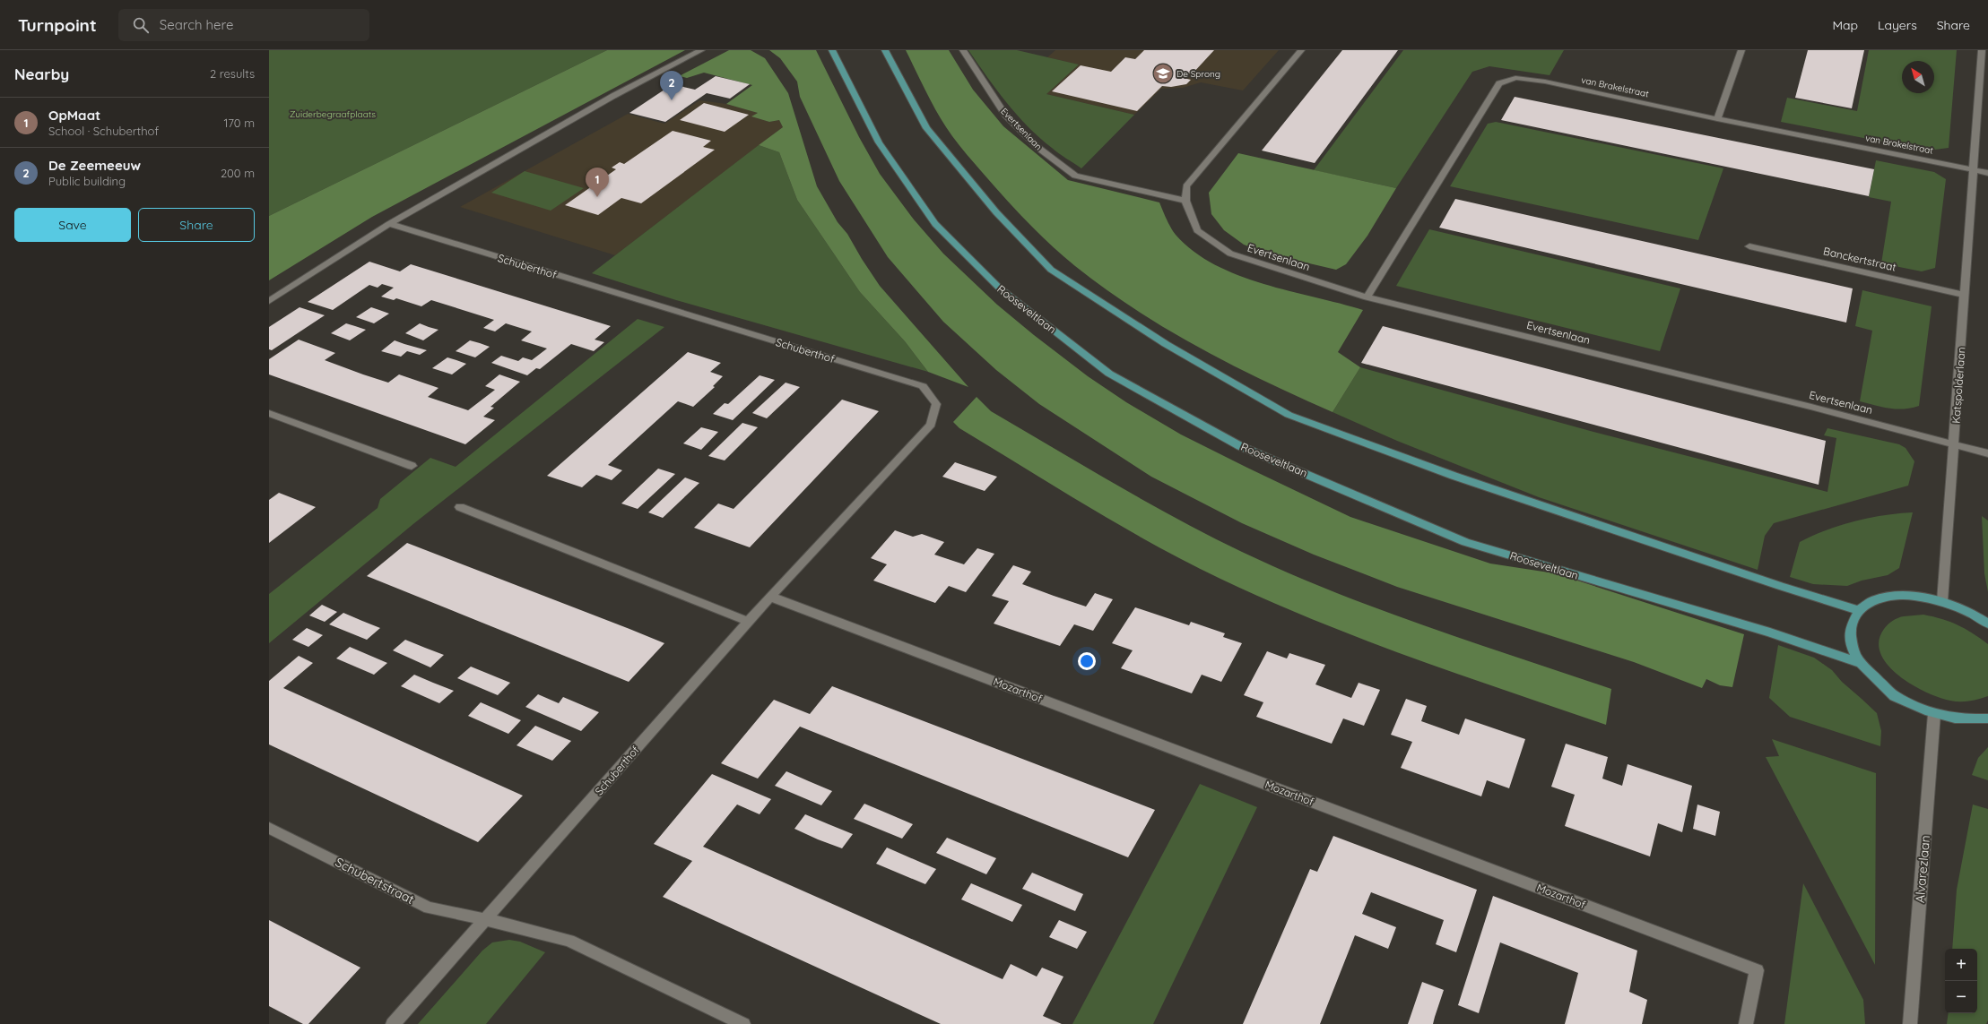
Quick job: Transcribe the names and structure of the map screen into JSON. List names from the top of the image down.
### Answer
{
  "streets": {
    "main road": ["Rooseveltlaan"],
    "street": [
      "van Brakelstraat",
      "Evertsenlaan",
      "Banckertstraat",
      "Schuberthof",
      "Katspolderlaan",
      "Mozarthof",
      "Alvarezlaan",
      "Schubertstraat"
    ]
  },
  "crossings": [
    ["van Brakelstraat", "Evertsenlaan"],
    ["van Brakelstraat", "Katspolderlaan"],
    ["Evertsenlaan", "Katspolderlaan"],
    ["Banckertstraat", "Katspolderlaan"],
    ["Schuberthof", "Mozarthof"],
    ["Schuberthof", "Schubertstraat"]
  ],
  "parks": ["Zuiderbegraafplaats"],
  "places": {
    "school or university": ["De Sprong"]
  },
  "north": "top left",
  "page": {
    "header": "Turnpoint",
    "search": "Search here",
    "nav": ["Map", "Layers", "Share"],
    "heading": ["Nearby", "2 results"],
    "pins": ["2", "1"],
    "list": [
      {
        "mark": "1",
        "name": "OpMaat",
        "note": "School · Schuberthof",
        "value": "170 m"
      },
      {
        "mark": "2",
        "name": "De Zeemeeuw",
        "note": "Public building",
        "value": "200 m"
      }
    ],
    "buttons": ["Save", "Share"],
    "map_buttons": ["+", "−"]
  }
}
